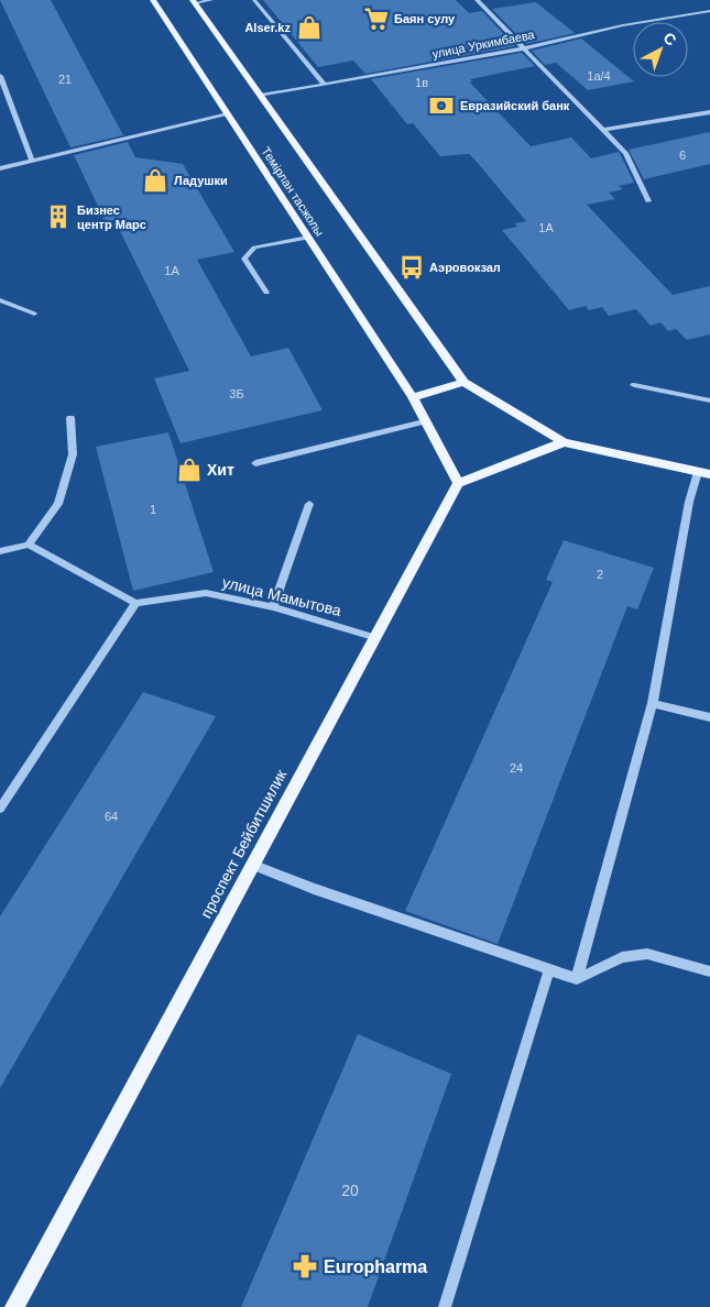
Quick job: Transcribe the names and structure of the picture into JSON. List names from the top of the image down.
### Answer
{
  "streets": {
    "main road": ["Темірлан тасжолы", "проспект Бейбитшилик"],
    "street": ["улица Уркимбаева", "улица Мамытова"]
  },
  "crossings": [
    ["улица Уркимбаева", "Темірлан тасжолы"],
    ["улица Мамытова", "проспект Бейбитшилик"]
  ],
  "places": {
    "supermarket": ["Баян сулу"],
    "shop": ["Alser.kz", "Ладушки", "Хит"],
    "bank": ["Евразийский банк"],
    "building": ["Бизнес центр Марс"],
    "bus stop": ["Аэровокзал"],
    "pharmacy": ["Europharma"]
  },
  "house_numbers": [
    "1а/4",
    "21",
    "1в",
    "6",
    "1А",
    "1А",
    "3Б",
    "1",
    "2",
    "24",
    "64",
    "20"
  ],
  "north": "top right"
}
